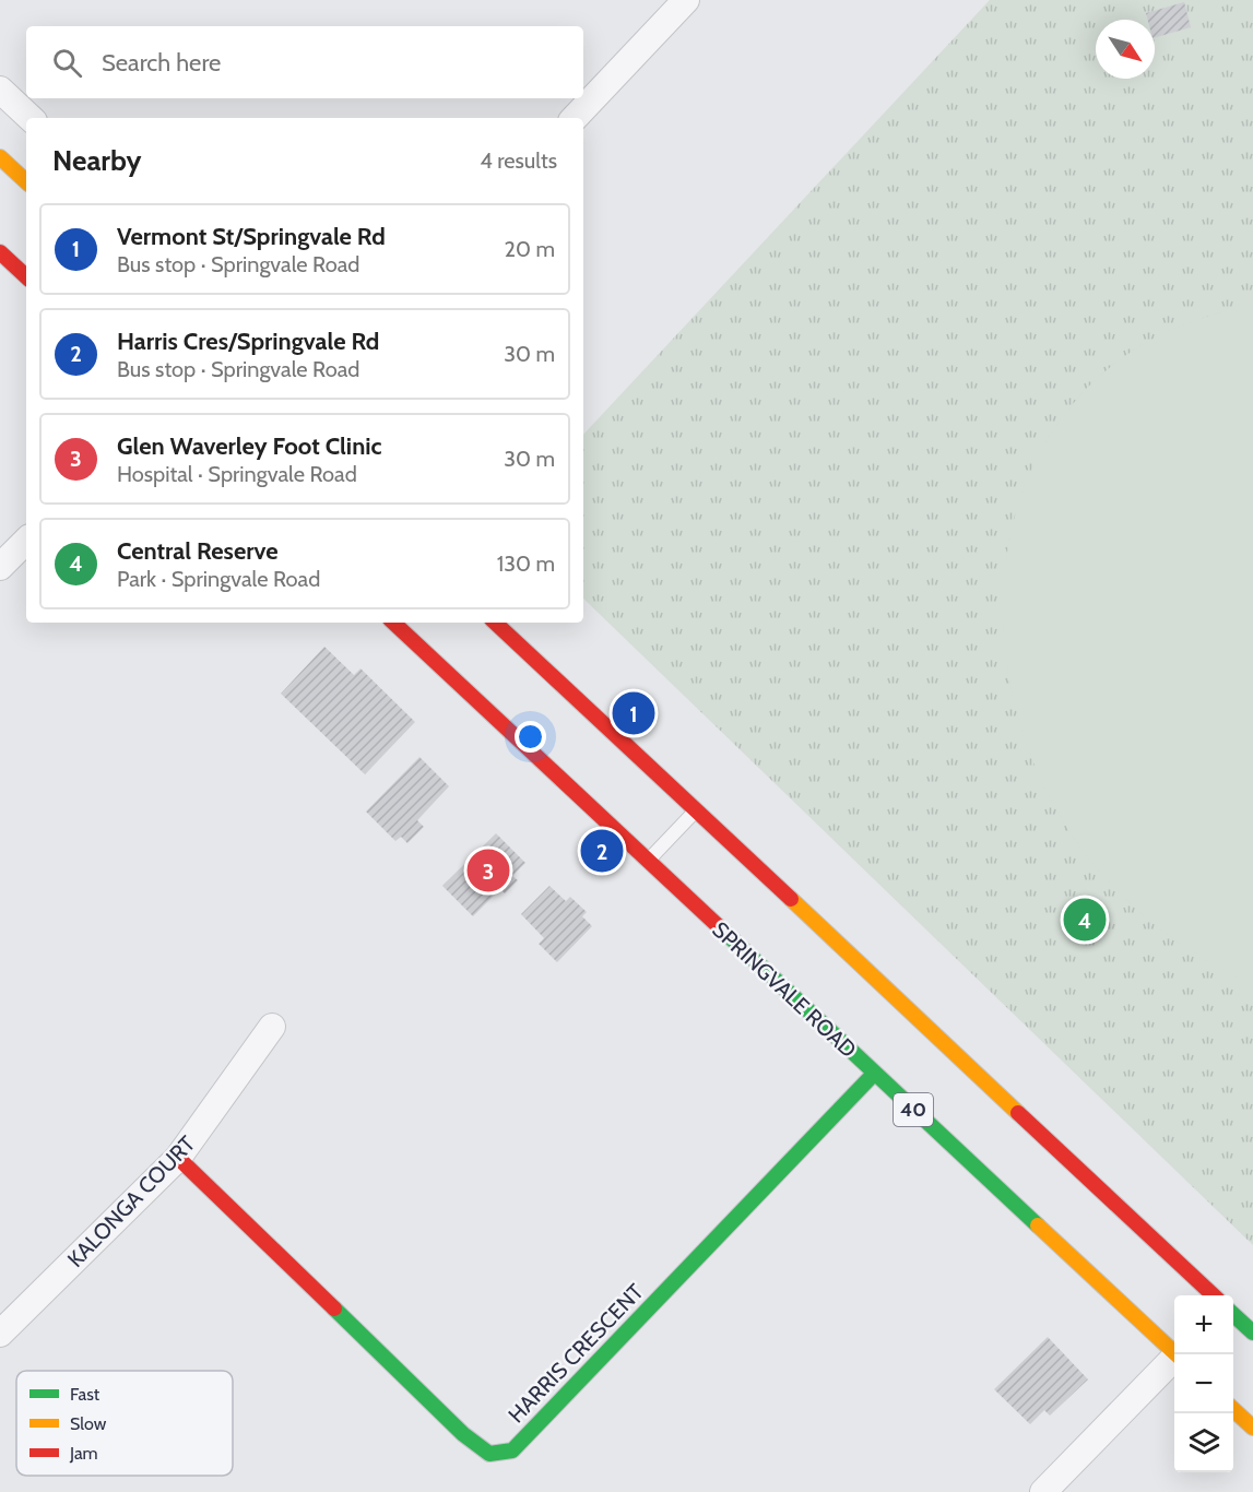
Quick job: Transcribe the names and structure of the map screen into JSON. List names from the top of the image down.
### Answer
{
  "streets": {
    "main road": ["SPRINGVALE ROAD", "40", "HARRIS CRESCENT"],
    "street": ["KALONGA COURT"]
  },
  "crossings": [
    ["SPRINGVALE ROAD", "HARRIS CRESCENT"],
    ["KALONGA COURT", "HARRIS CRESCENT"]
  ],
  "legend": ["Fast", "Slow", "Jam"],
  "north": "bottom right",
  "page": {
    "search": "Search here",
    "heading": ["Nearby", "4 results"],
    "list": [
      {
        "mark": "1",
        "name": "Vermont St/Springvale Rd",
        "note": "Bus stop · Springvale Road",
        "value": "20 m"
      },
      {
        "mark": "2",
        "name": "Harris Cres/Springvale Rd",
        "note": "Bus stop · Springvale Road",
        "value": "30 m"
      },
      {
        "mark": "3",
        "name": "Glen Waverley Foot Clinic",
        "note": "Hospital · Springvale Road",
        "value": "30 m"
      },
      {
        "mark": "4",
        "name": "Central Reserve",
        "note": "Park · Springvale Road",
        "value": "130 m"
      }
    ],
    "pins": [
      "1",
      "2",
      "3",
      "4"
    ],
    "map_buttons": ["+", "−"]
  }
}
